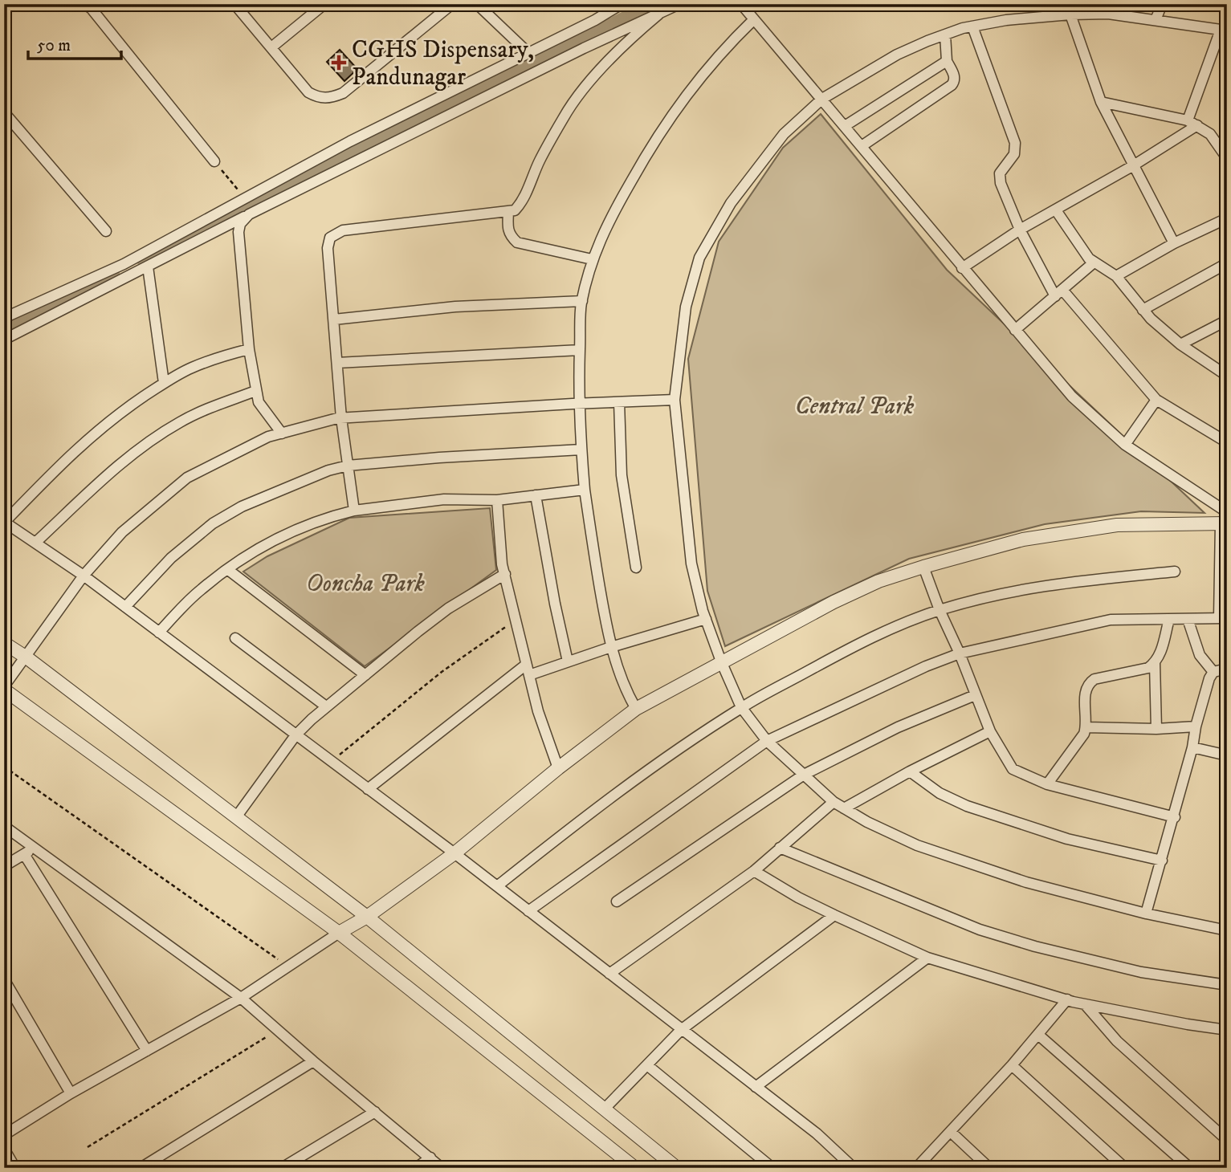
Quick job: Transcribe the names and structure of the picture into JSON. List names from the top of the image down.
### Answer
{
  "parks": ["Central Park", "Ooncha Park"],
  "places": {
    "health": ["CGHS Dispensary, Pandunagar"]
  },
  "scale_bar": "50 m"
}
